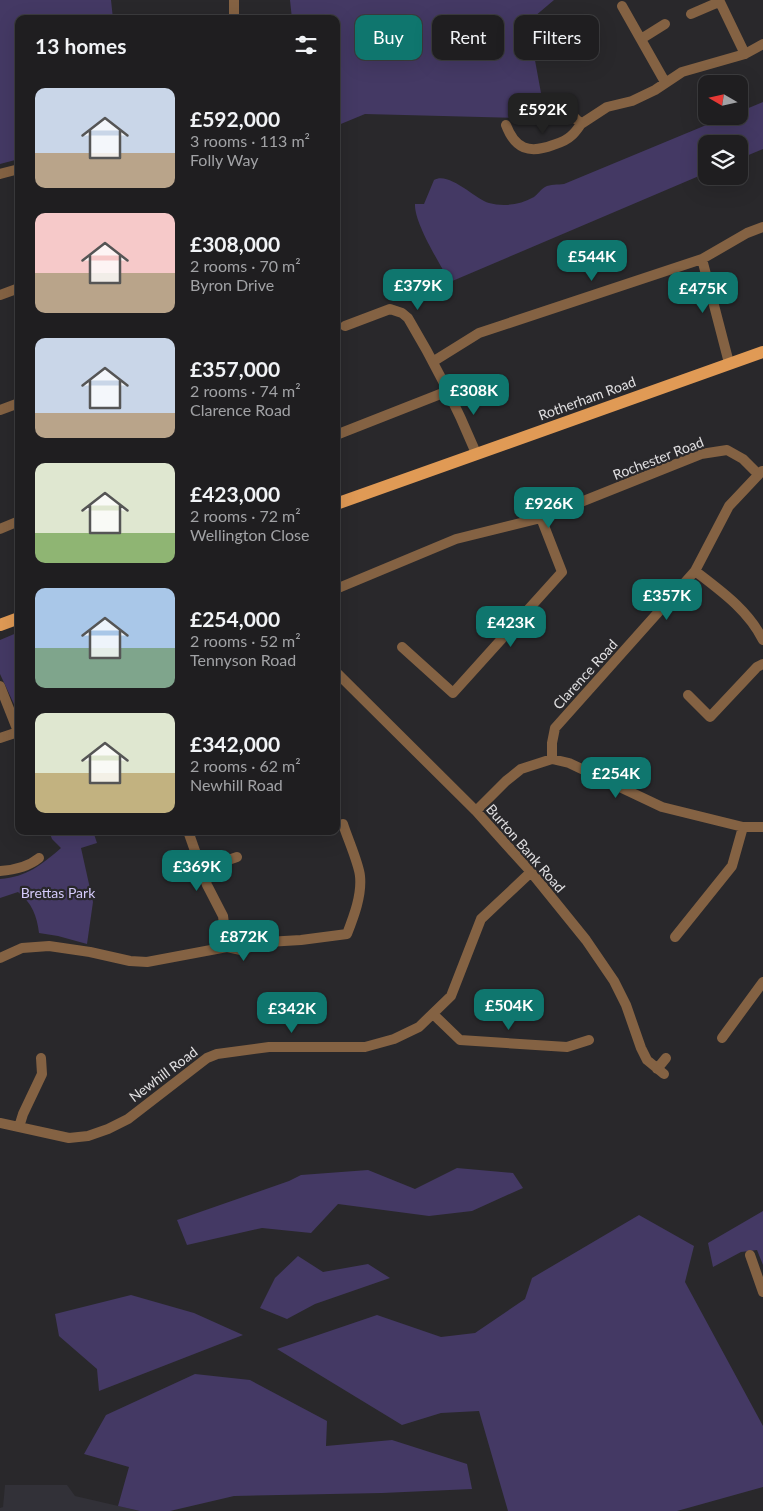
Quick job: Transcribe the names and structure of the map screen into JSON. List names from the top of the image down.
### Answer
{
  "streets": {
    "main road": ["Rotherham Road"],
    "street": [
      "Rochester Road",
      "Clarence Road",
      "Burton Bank Road",
      "Newhill Road"
    ]
  },
  "crossings": [
    ["Rochester Road", "Clarence Road"],
    ["Burton Bank Road", "Newhill Road"]
  ],
  "parks": ["Brettas Park"],
  "north": "left",
  "page": {
    "chip": ["Buy", "Rent", "Filters"],
    "heading": "13 homes",
    "list": [
      {
        "name": "£592,000",
        "note": "3 rooms · 113 m² · Folly Way"
      },
      {
        "name": "£308,000",
        "note": "2 rooms · 70 m² · Byron Drive"
      },
      {
        "name": "£357,000",
        "note": "2 rooms · 74 m² · Clarence Road"
      },
      {
        "name": "£423,000",
        "note": "2 rooms · 72 m² · Wellington Close"
      },
      {
        "name": "£254,000",
        "note": "2 rooms · 52 m² · Tennyson Road"
      },
      {
        "name": "£342,000",
        "note": "2 rooms · 62 m² · Newhill Road"
      }
    ],
    "price": [
      "£592K",
      "£544K",
      "£379K",
      "£475K",
      "£308K",
      "£926K",
      "£357K",
      "£423K",
      "£254K",
      "£369K",
      "£872K",
      "£504K",
      "£342K"
    ]
  }
}
